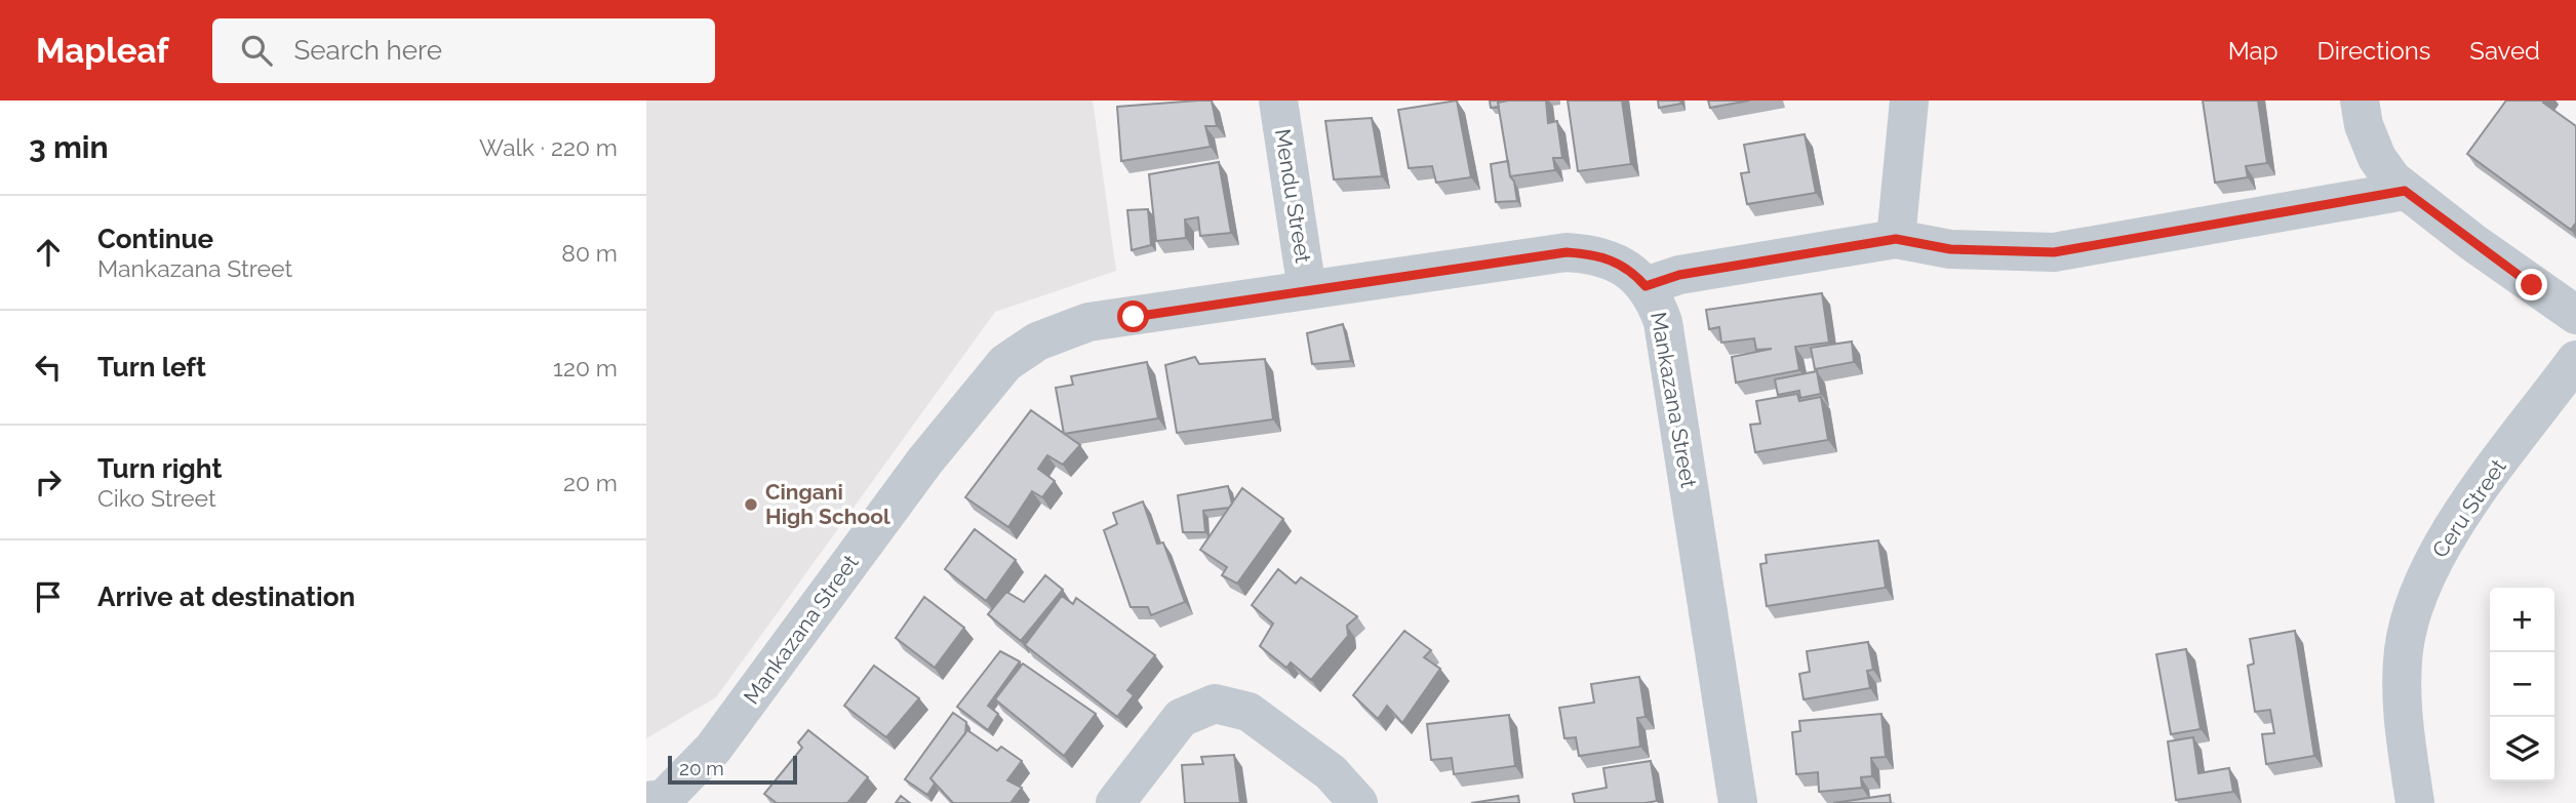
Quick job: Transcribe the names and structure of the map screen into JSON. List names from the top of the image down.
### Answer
{
  "streets": {
    "street": ["Mendu Street", "Mankazana Street", "Ceru Street"]
  },
  "crossings": [
    ["Mendu Street", "Mankazana Street"]
  ],
  "places": ["Cingani High School"],
  "scale_bar": "20 m",
  "page": {
    "header": "Mapleaf",
    "search": "Search here",
    "nav": ["Map", "Directions", "Saved"],
    "heading": ["3 min", "Walk · 220 m"],
    "list": [
      ["Continue", "Mankazana Street", "80 m"],
      ["Turn left", "120 m"],
      ["Turn right", "Ciko Street", "20 m"],
      "Arrive at destination"
    ],
    "map_buttons": ["+", "−"],
    "scale": "20 m"
  }
}
